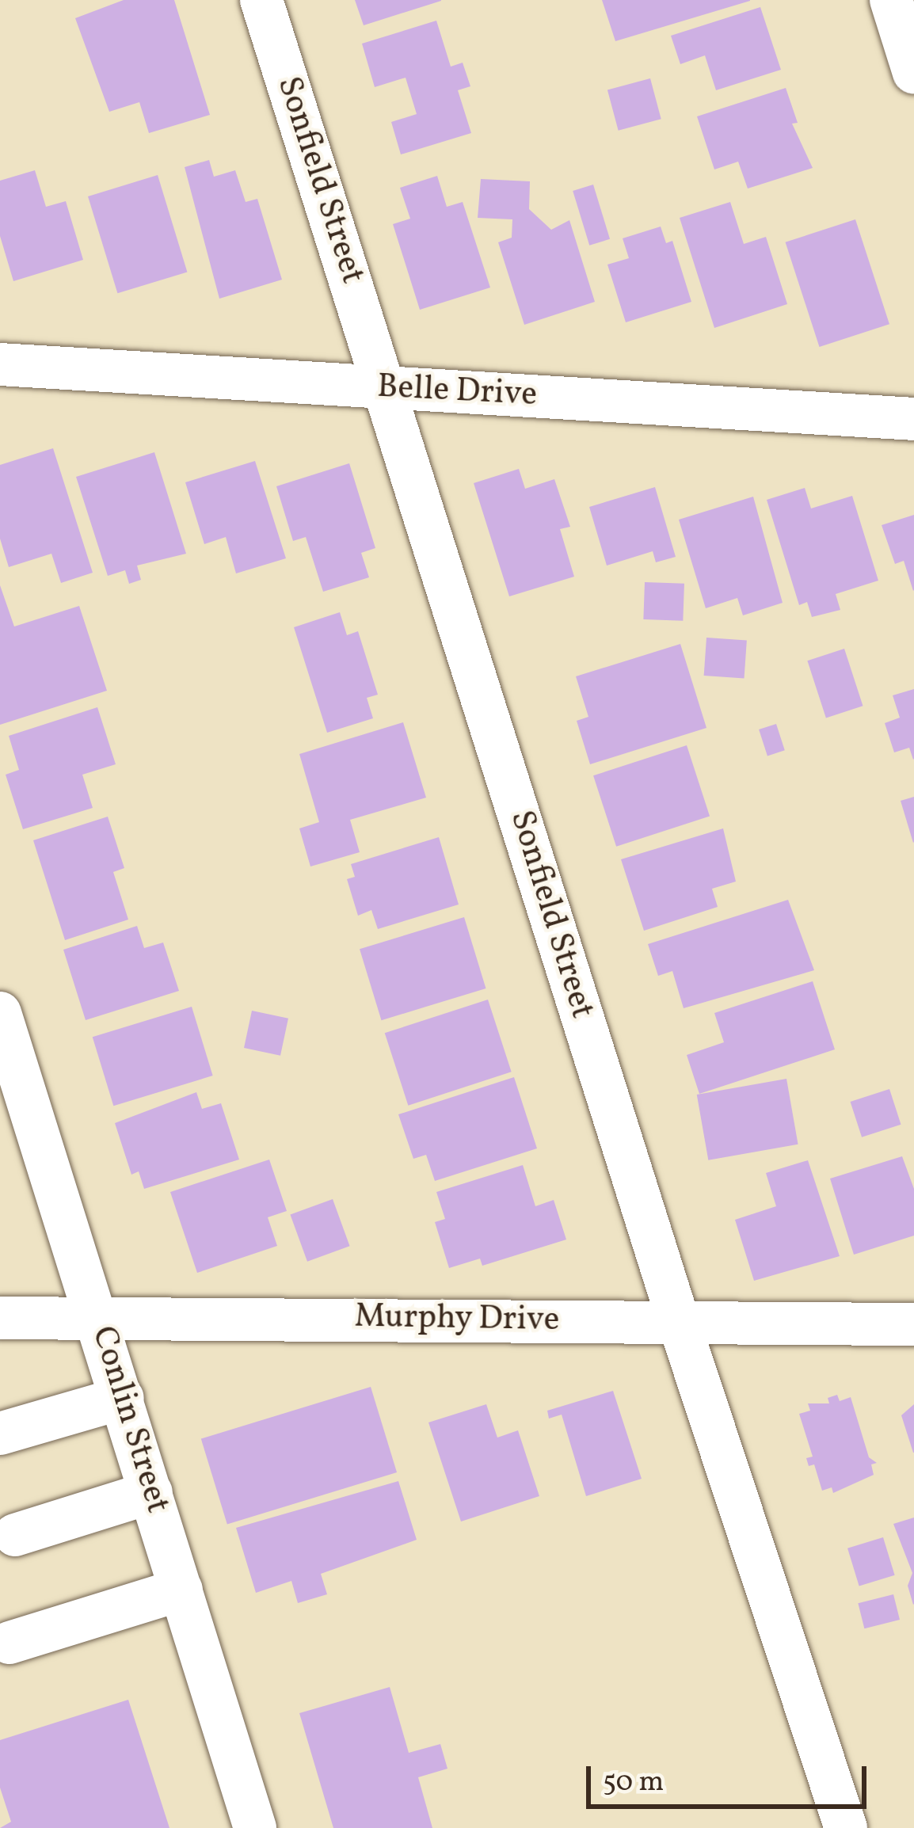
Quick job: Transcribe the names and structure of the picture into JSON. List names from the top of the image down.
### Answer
{
  "streets": {
    "street": [
      "Sonfield Street",
      "Belle Drive",
      "Murphy Drive",
      "Conlin Street"
    ]
  },
  "crossings": [
    ["Sonfield Street", "Belle Drive"],
    ["Sonfield Street", "Murphy Drive"],
    ["Murphy Drive", "Conlin Street"]
  ],
  "scale_bar": "50 m"
}
